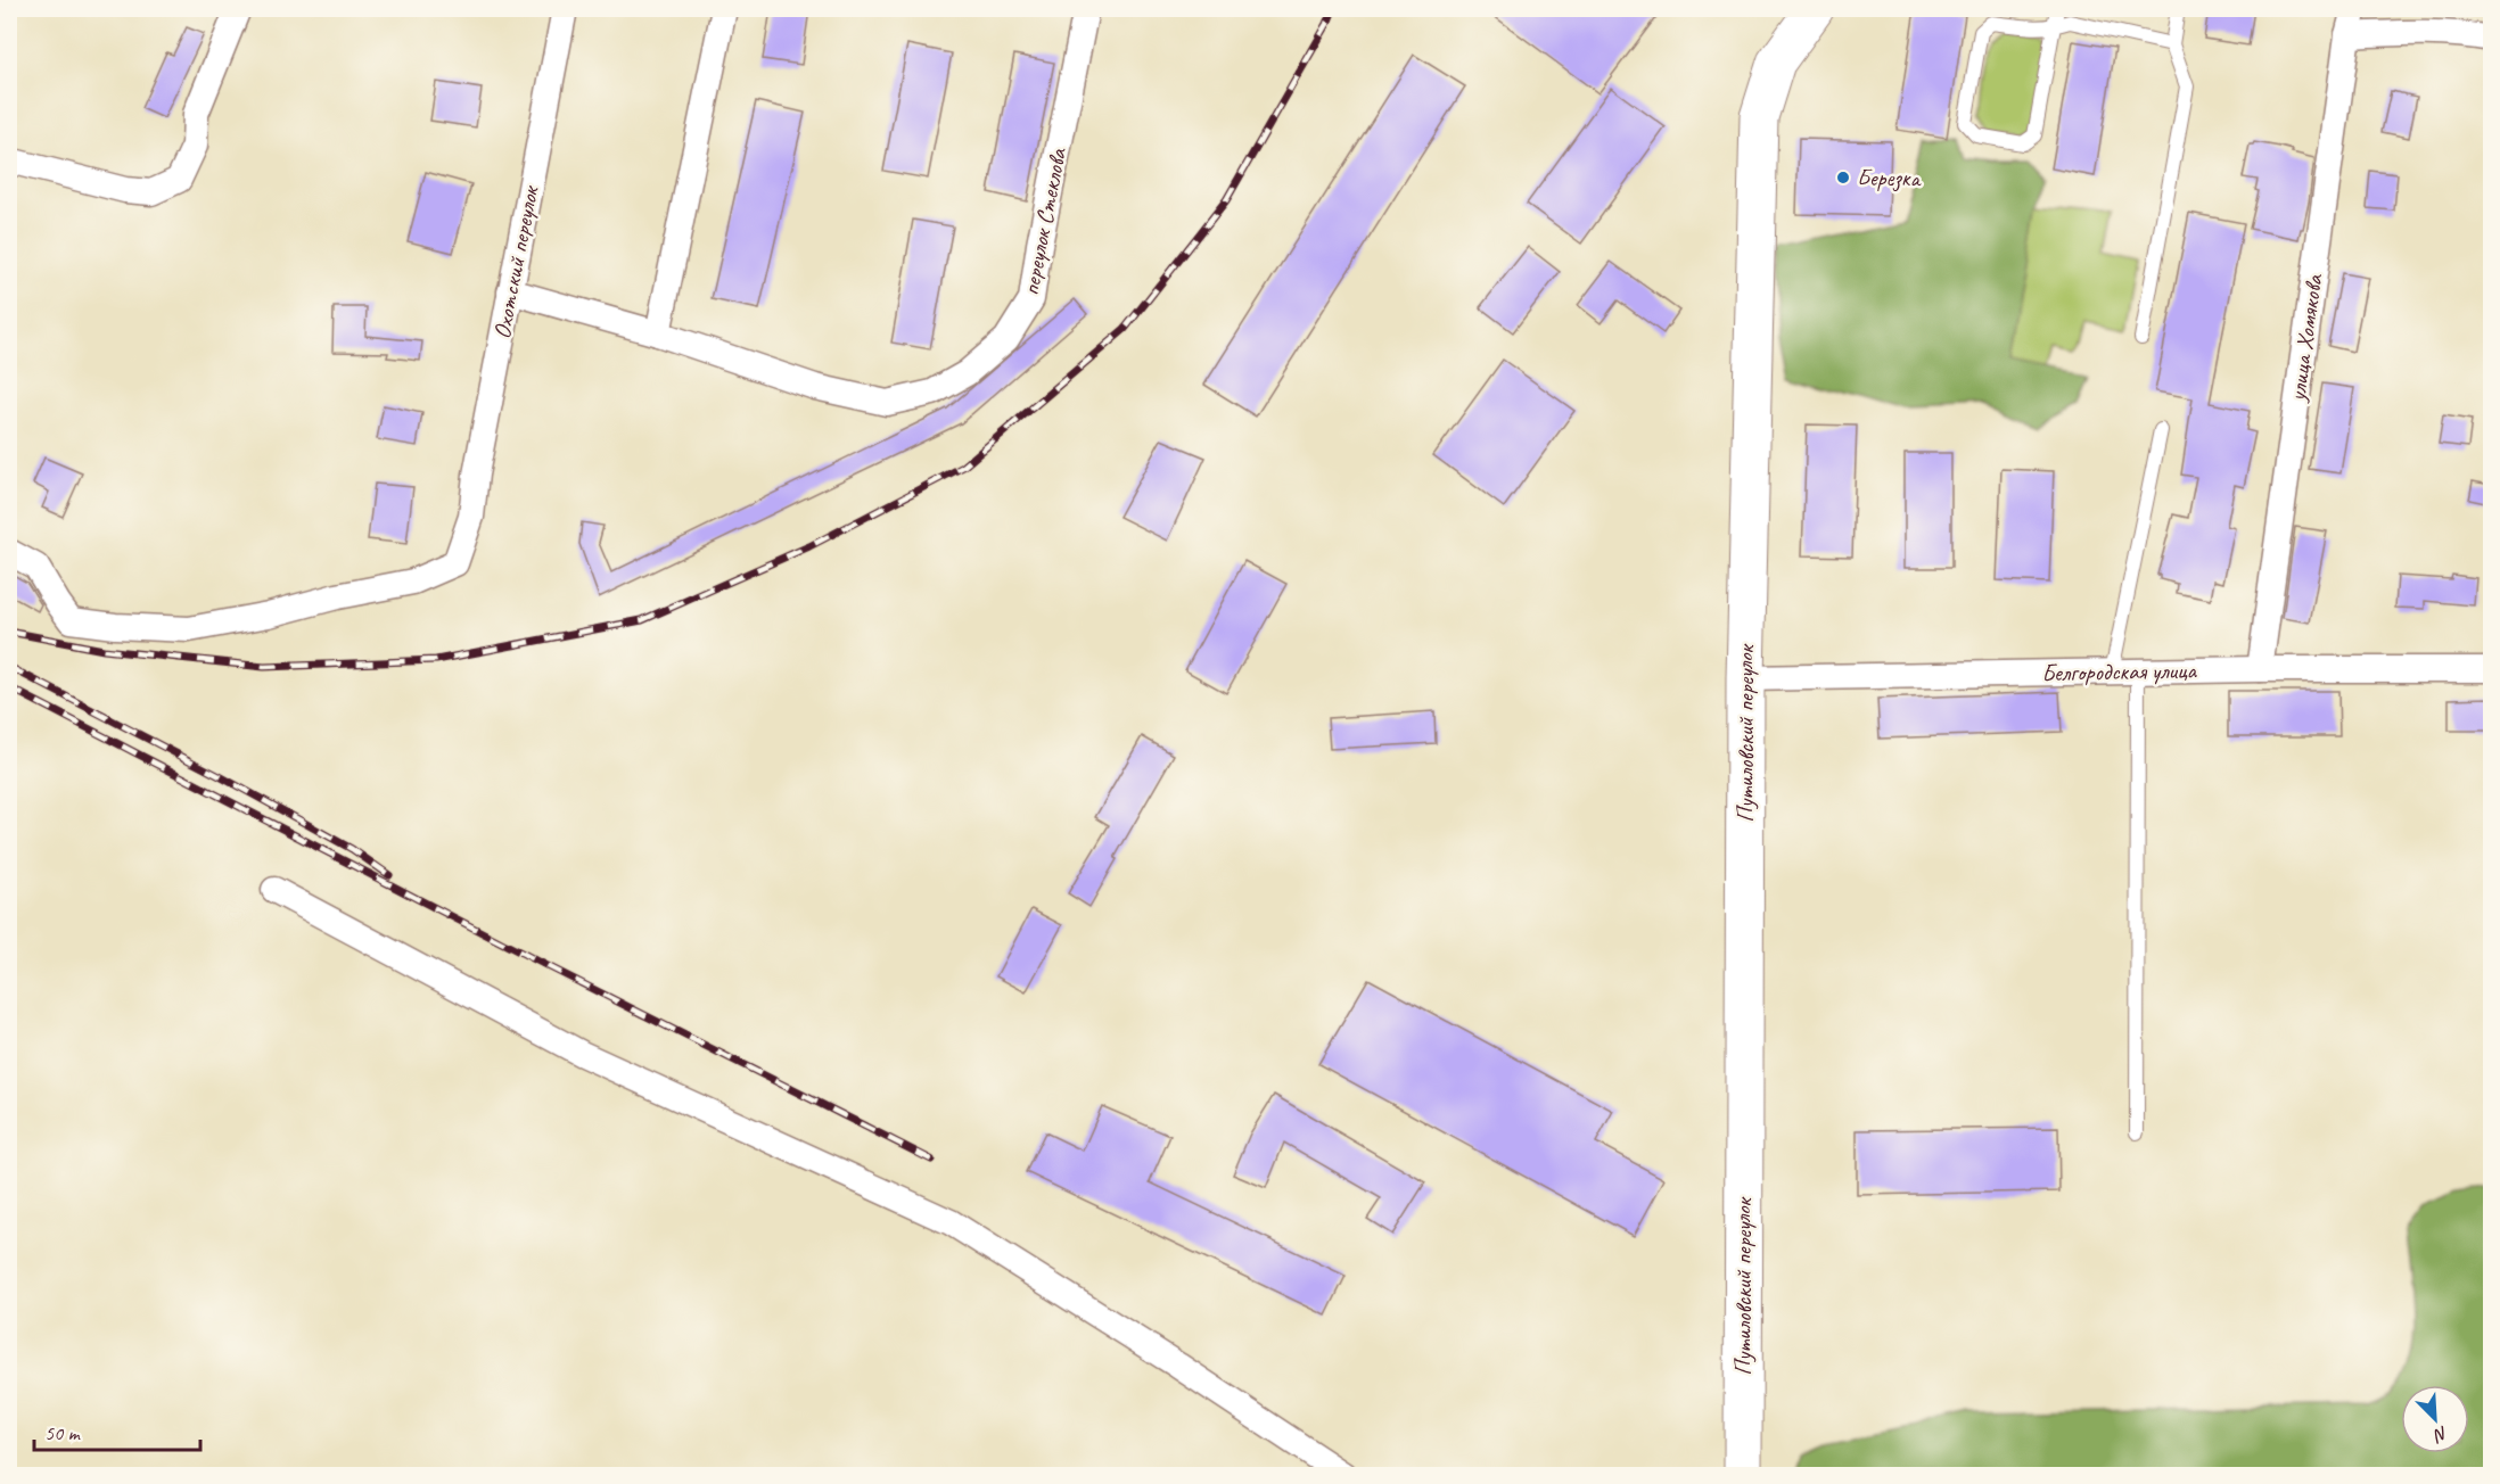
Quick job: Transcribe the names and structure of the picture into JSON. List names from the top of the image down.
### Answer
{
  "streets": {
    "main road": ["Путиловский переулок"],
    "street": [
      "переулок Стеклова",
      "Охотский переулок",
      "улица Хомякова",
      "Белгородская улица"
    ]
  },
  "crossings": [
    ["переулок Стеклова", "Охотский переулок"],
    ["улица Хомякова", "Белгородская улица"],
    ["Белгородская улица", "Путиловский переулок"]
  ],
  "places": ["Березка"],
  "scale_bar": "50 m",
  "north": "bottom right"
}
